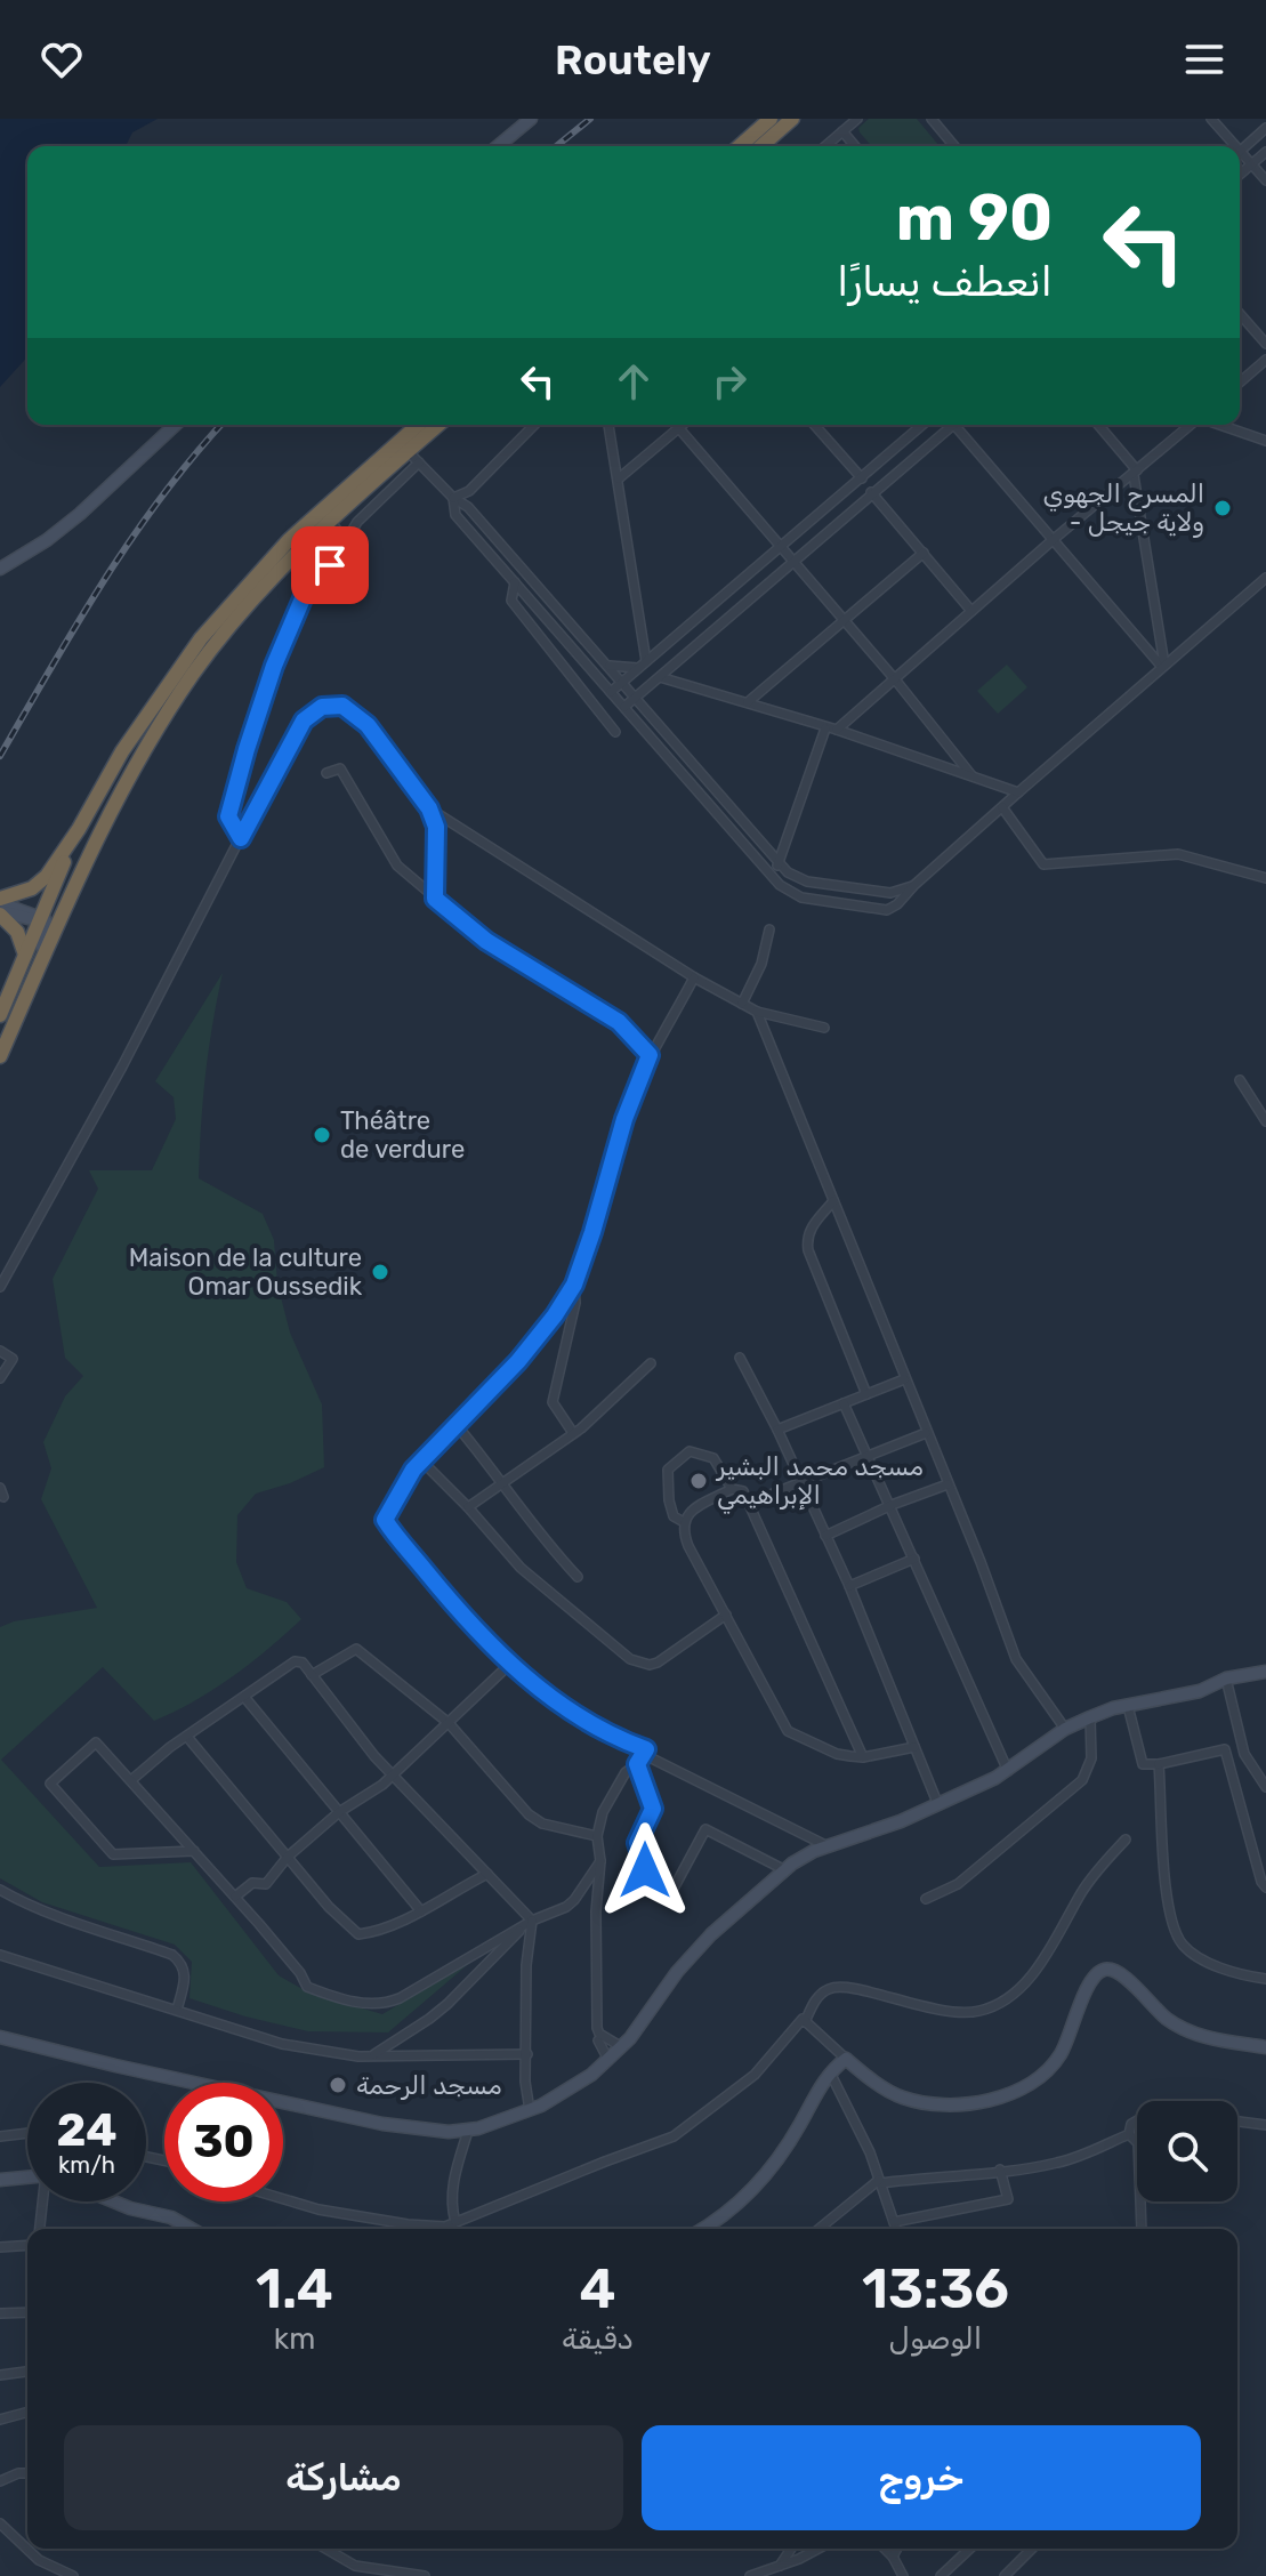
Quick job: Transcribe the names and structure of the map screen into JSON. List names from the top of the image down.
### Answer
{
  "places": [
    "المسرح الجهوي - ولاية جيجل",
    "Théâtre de verdure",
    "Maison de la culture Omar Oussedik",
    "مسجد محمد البشير الإبراهيمي",
    "مسجد الرحمة"
  ],
  "page": {
    "header": "Routely",
    "turn": ["90 m", "انعطف يسارًا"],
    "speed": "24 km/h",
    "limit": "30",
    "eta": [
      "13:36",
      "الوصول",
      "4",
      "دقيقة",
      "1.4",
      "km"
    ],
    "buttons": ["خروج", "مشاركة"]
  }
}
